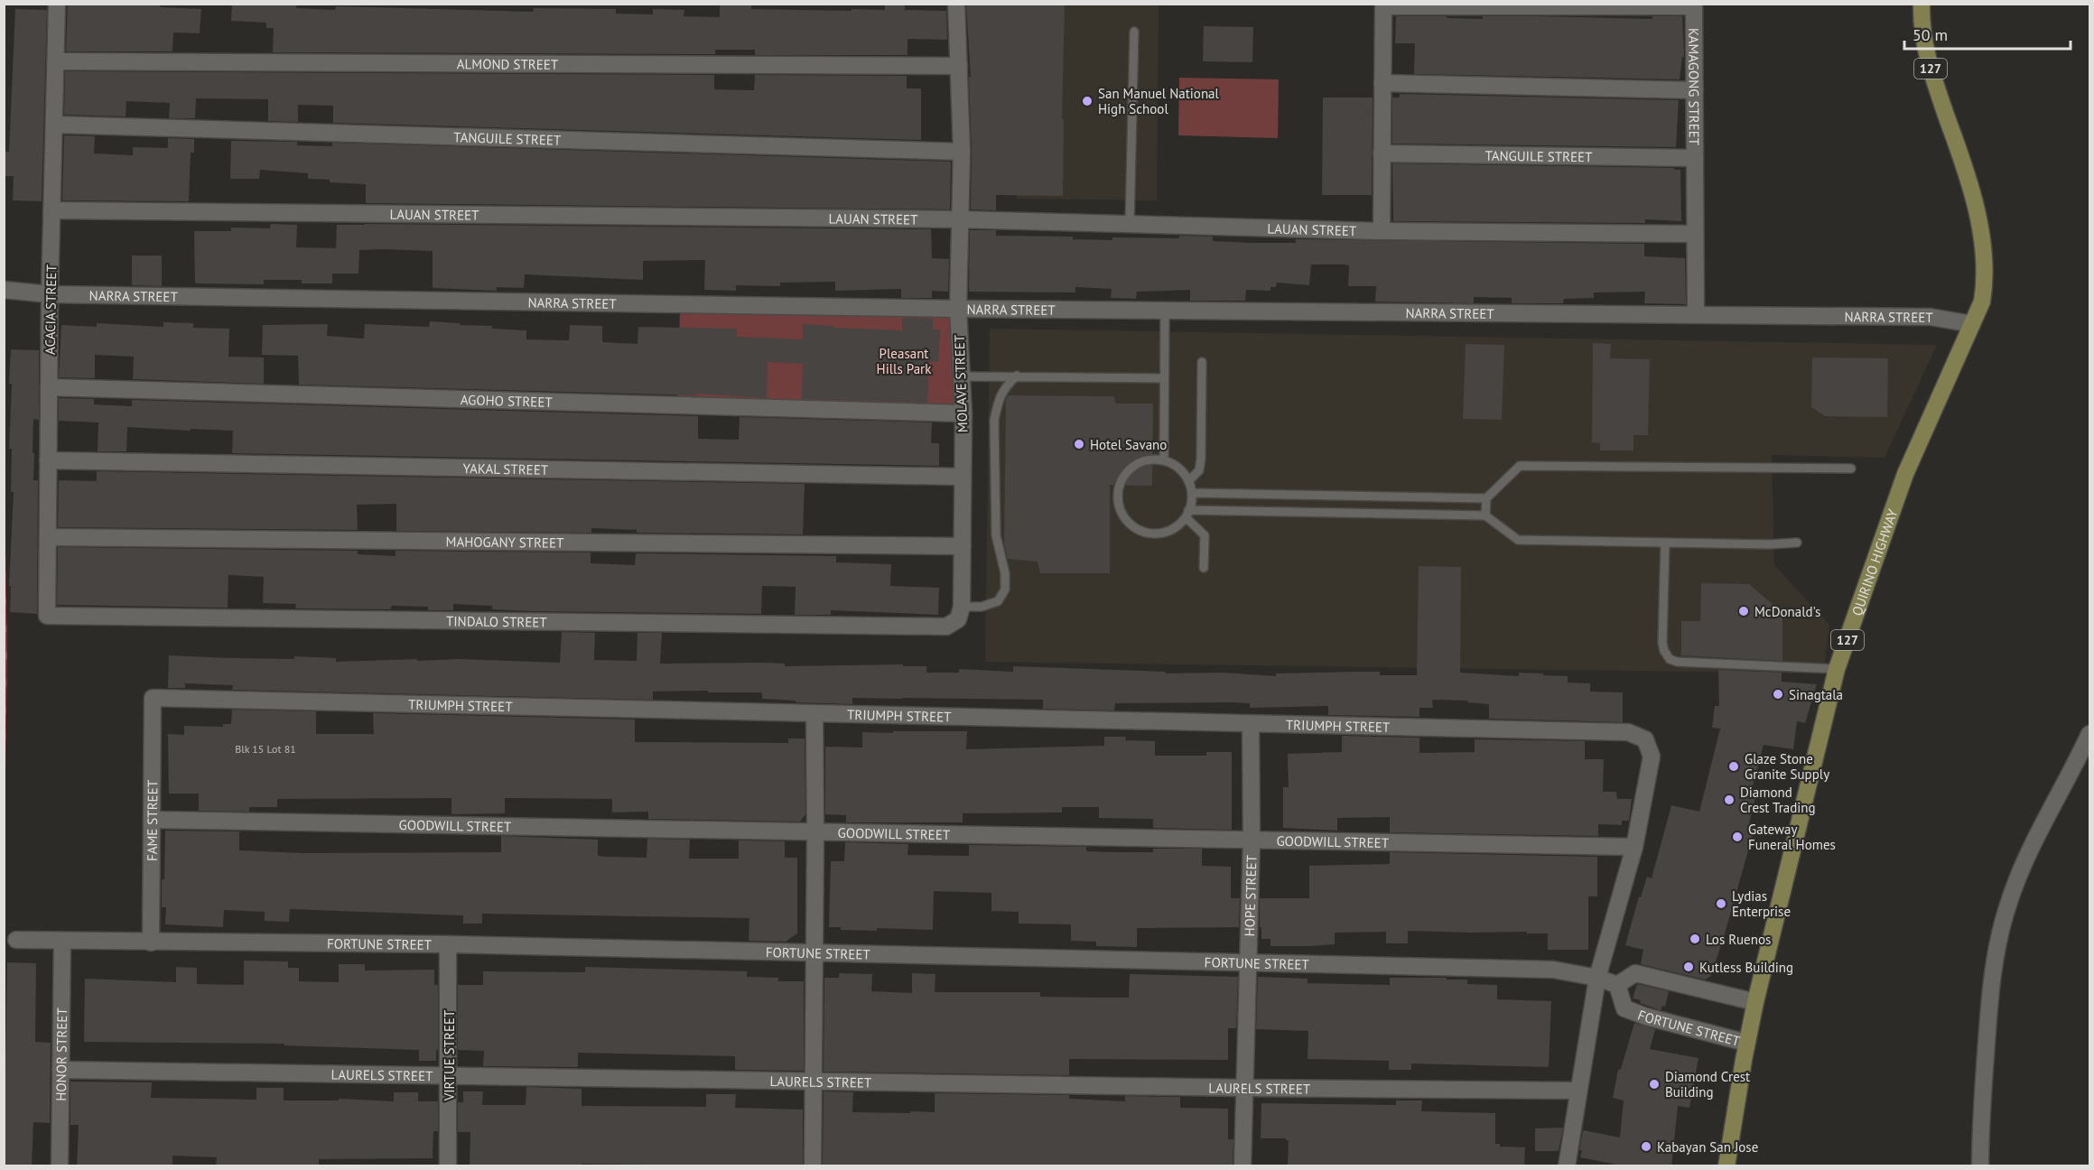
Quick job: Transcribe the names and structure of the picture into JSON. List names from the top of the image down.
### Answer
{
  "streets": {
    "main road": ["127", "QUIRINO HIGHWAY"],
    "street": [
      "ALMOND STREET",
      "KAMAGONG STREET",
      "TANGUILE STREET",
      "LAUAN STREET",
      "NARRA STREET",
      "ACACIA STREET",
      "MOLAVE STREET",
      "AGOHO STREET",
      "YAKAL STREET",
      "MAHOGANY STREET",
      "TINDALO STREET",
      "TRIUMPH STREET",
      "FAME STREET",
      "GOODWILL STREET",
      "HOPE STREET",
      "FORTUNE STREET",
      "HONOR STREET",
      "VIRTUE STREET",
      "LAURELS STREET"
    ]
  },
  "crossings": [
    ["ALMOND STREET", "ACACIA STREET"],
    ["ALMOND STREET", "MOLAVE STREET"],
    ["KAMAGONG STREET", "TANGUILE STREET"],
    ["KAMAGONG STREET", "LAUAN STREET"],
    ["KAMAGONG STREET", "NARRA STREET"],
    ["TANGUILE STREET", "ACACIA STREET"],
    ["TANGUILE STREET", "MOLAVE STREET"],
    ["LAUAN STREET", "ACACIA STREET"],
    ["LAUAN STREET", "MOLAVE STREET"],
    ["NARRA STREET", "ACACIA STREET"],
    ["NARRA STREET", "MOLAVE STREET"],
    ["NARRA STREET", "QUIRINO HIGHWAY"],
    ["ACACIA STREET", "AGOHO STREET"],
    ["ACACIA STREET", "YAKAL STREET"],
    ["ACACIA STREET", "MAHOGANY STREET"],
    ["ACACIA STREET", "TINDALO STREET"],
    ["MOLAVE STREET", "AGOHO STREET"],
    ["MOLAVE STREET", "YAKAL STREET"],
    ["MOLAVE STREET", "MAHOGANY STREET"],
    ["MOLAVE STREET", "TINDALO STREET"],
    ["QUIRINO HIGHWAY", "FORTUNE STREET"],
    ["TRIUMPH STREET", "FAME STREET"],
    ["TRIUMPH STREET", "GOODWILL STREET"],
    ["TRIUMPH STREET", "HOPE STREET"],
    ["FAME STREET", "GOODWILL STREET"],
    ["FAME STREET", "FORTUNE STREET"],
    ["GOODWILL STREET", "HOPE STREET"],
    ["HOPE STREET", "FORTUNE STREET"],
    ["HOPE STREET", "LAURELS STREET"],
    ["FORTUNE STREET", "HONOR STREET"],
    ["FORTUNE STREET", "VIRTUE STREET"],
    ["HONOR STREET", "LAURELS STREET"],
    ["VIRTUE STREET", "LAURELS STREET"]
  ],
  "parks": ["Pleasant Hills Park"],
  "places": [
    "San Manuel National High School",
    "Hotel Savano",
    "McDonald's",
    "Sinagtala",
    "Glaze Stone Granite Supply",
    "Diamond Crest Trading",
    "Gateway Funeral Homes",
    "Lydias Enterprise",
    "Los Ruenos",
    "Kutless Building",
    "Diamond Crest Building",
    "Kabayan San Jose"
  ],
  "house_numbers": ["Blk 15 Lot 81"],
  "scale_bar": "50 m"
}
